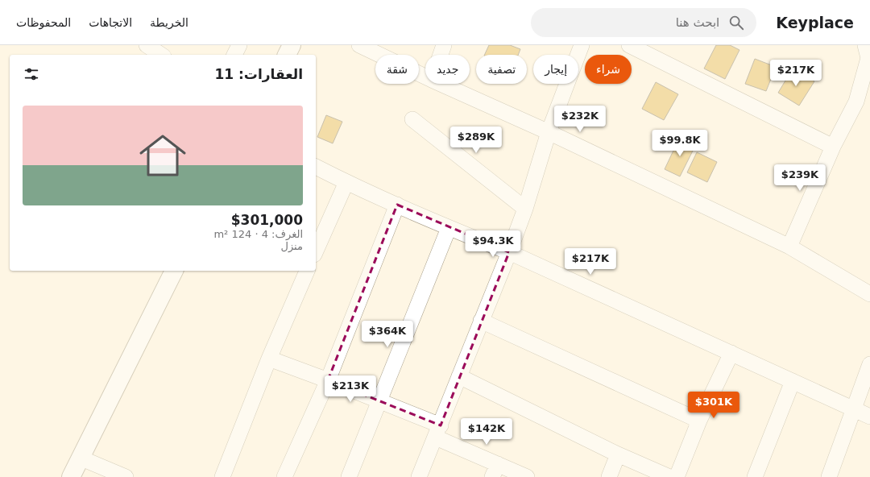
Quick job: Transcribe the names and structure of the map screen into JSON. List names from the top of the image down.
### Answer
{
  "page": {
    "header": "Keyplace",
    "search": "ابحث هنا",
    "nav": ["الخريطة", "الاتجاهات", "المحفوظات"],
    "chip": [
      "شراء",
      "إيجار",
      "تصفية",
      "جديد",
      "شقة"
    ],
    "heading": "العقارات: 11",
    "price": [
      "$217K",
      "$232K",
      "$289K",
      "$99.8K",
      "$239K",
      "$94.3K",
      "$217K",
      "$364K",
      "$213K",
      "$301K",
      "$142K"
    ],
    "list": [
      {
        "name": "$301,000",
        "note": "الغرف: 4 · 124 m² · منزل"
      }
    ]
  }
}
